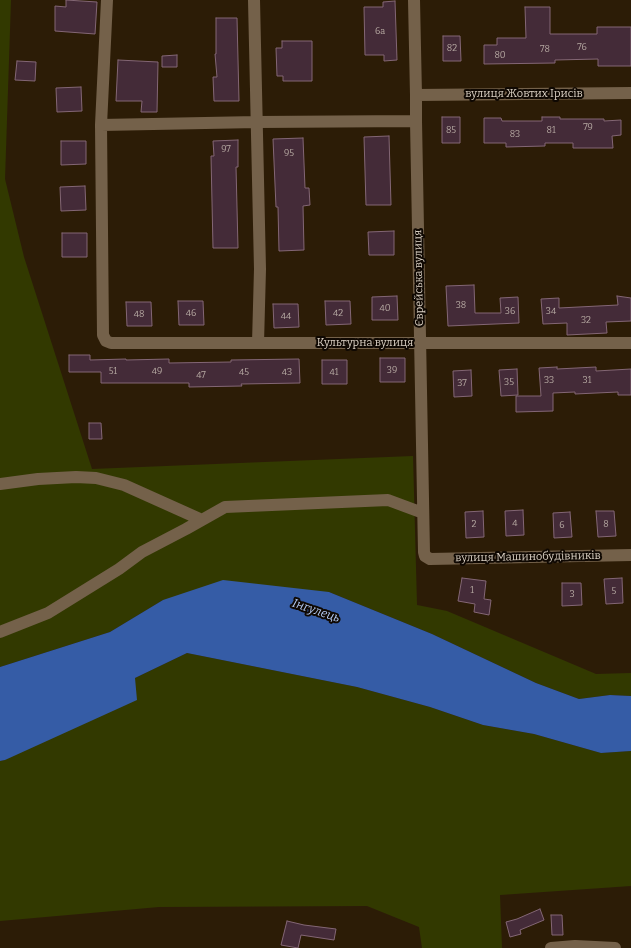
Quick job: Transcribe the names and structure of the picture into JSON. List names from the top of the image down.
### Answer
{
  "streets": {
    "street": [
      "вулиця Жовтих Ірисів",
      "Єврейська вулиця",
      "Культурна вулиця",
      "вулиця Машинобудівників"
    ]
  },
  "crossings": [
    ["вулиця Жовтих Ірисів", "Єврейська вулиця"],
    ["Єврейська вулиця", "Культурна вулиця"],
    ["Єврейська вулиця", "вулиця Машинобудівників"]
  ],
  "water": ["Інгулець"],
  "house_numbers": [
    "6а",
    "76",
    "82",
    "78",
    "80",
    "79",
    "85",
    "81",
    "83",
    "97",
    "95",
    "38",
    "40",
    "36",
    "34",
    "46",
    "42",
    "48",
    "44",
    "32",
    "39",
    "51",
    "49",
    "45",
    "43",
    "41",
    "47",
    "33",
    "31",
    "35",
    "37",
    "4",
    "2",
    "8",
    "6",
    "1",
    "5",
    "3"
  ]
}
